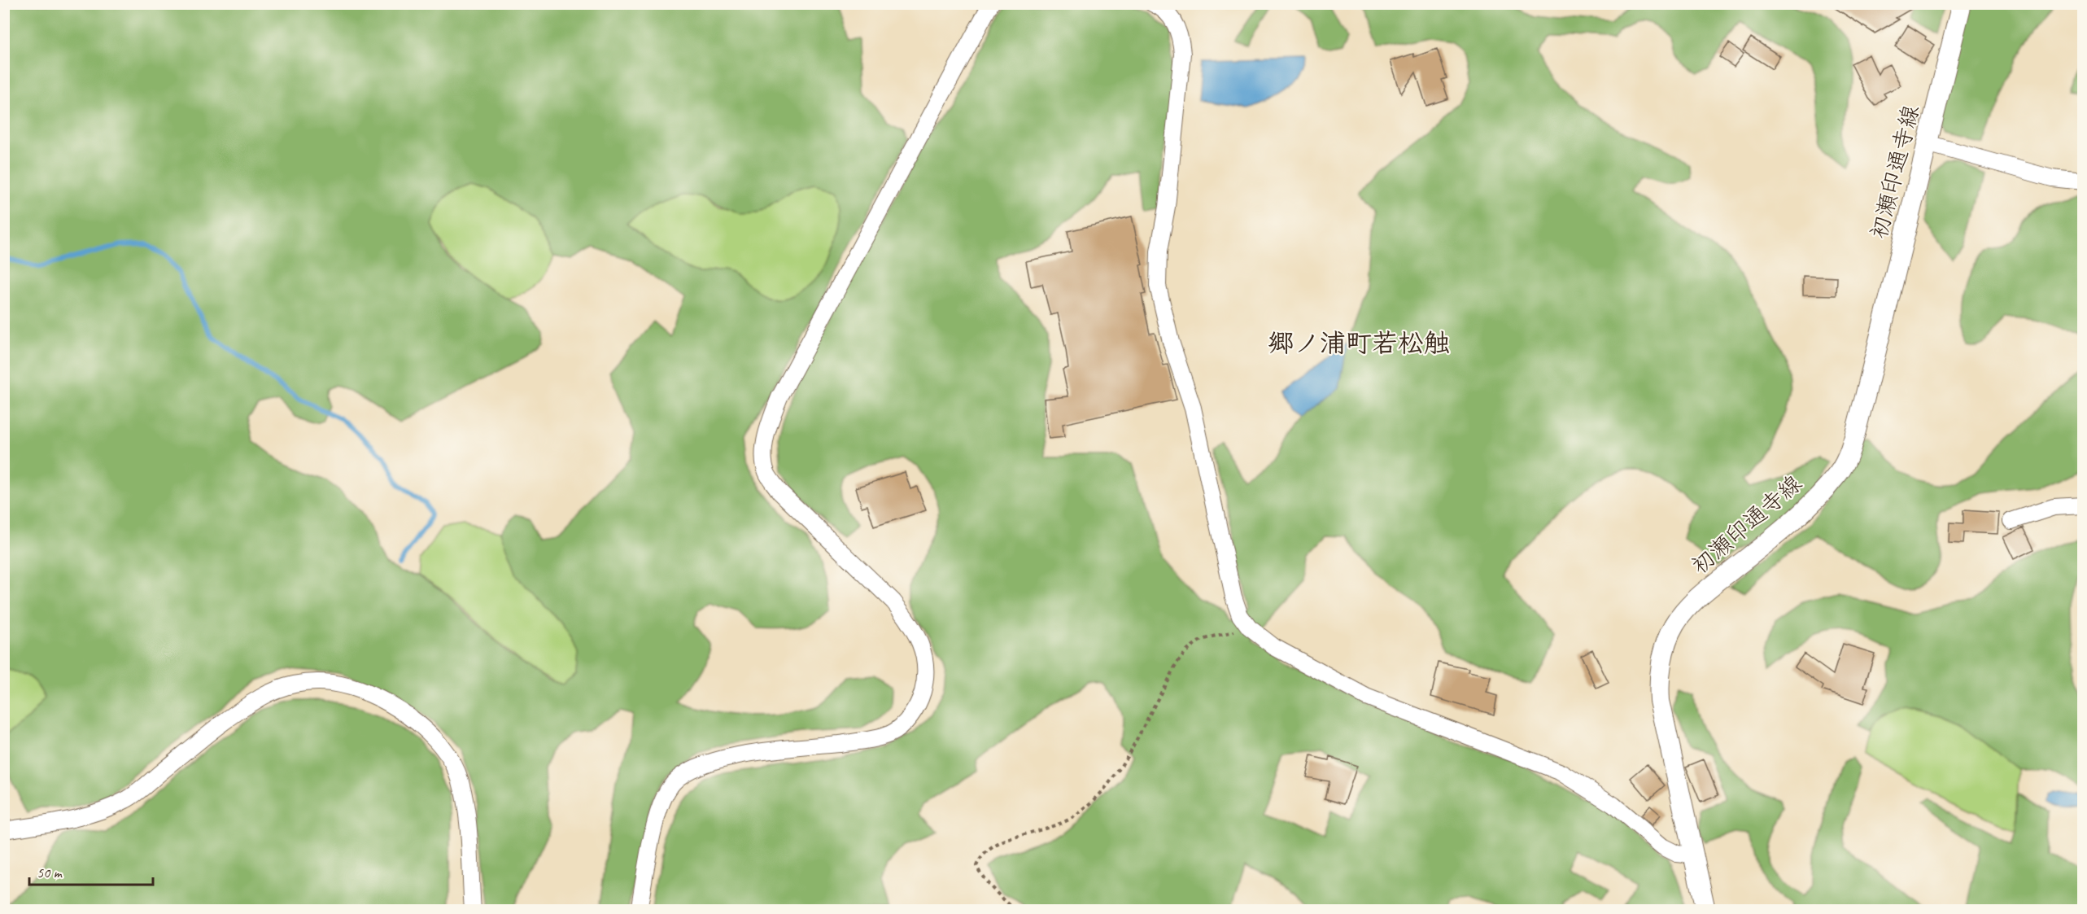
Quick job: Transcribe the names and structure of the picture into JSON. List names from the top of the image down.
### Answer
{
  "streets": {
    "main road": ["初瀬印通寺線"]
  },
  "districts": ["郷ノ浦町若松触"],
  "scale_bar": "50 m"
}
